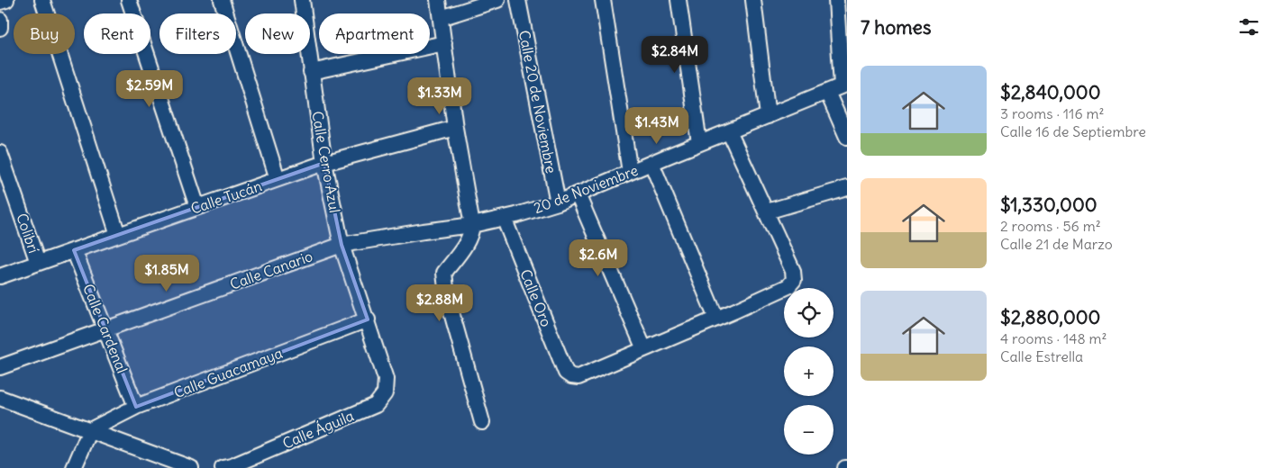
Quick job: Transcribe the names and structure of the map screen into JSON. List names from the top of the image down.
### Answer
{
  "streets": {
    "street": [
      "Calle 20 de Noviembre",
      "Calle Cerro Azul",
      "20 de Noviembre",
      "Calle Tucán",
      "Colibrí",
      "Calle Canario",
      "Calle Oro",
      "Calle Cardenal",
      "Calle Guacamaya",
      "Calle Águila"
    ]
  },
  "crossings": [
    ["Calle 20 de Noviembre", "20 de Noviembre"],
    ["Calle Cerro Azul", "Calle Tucán"],
    ["Calle Cerro Azul", "Calle Canario"],
    ["Calle Cerro Azul", "Calle Guacamaya"],
    ["Calle Cerro Azul", "Calle Águila"],
    ["20 de Noviembre", "Calle Canario"],
    ["20 de Noviembre", "Calle Oro"],
    ["Calle Tucán", "Colibrí"],
    ["Calle Tucán", "Calle Cardenal"],
    ["Calle Canario", "Calle Cardenal"],
    ["Calle Cardenal", "Calle Guacamaya"]
  ],
  "page": {
    "heading": "7 homes",
    "chip": [
      "Buy",
      "Rent",
      "Filters",
      "New",
      "Apartment"
    ],
    "price": [
      "$2.84M",
      "$2.59M",
      "$1.33M",
      "$1.43M",
      "$2.6M",
      "$1.85M",
      "$2.88M"
    ],
    "list": [
      {
        "name": "$2,840,000",
        "note": "3 rooms · 116 m² · Calle 16 de Septiembre"
      },
      {
        "name": "$1,330,000",
        "note": "2 rooms · 56 m² · Calle 21 de Marzo"
      },
      {
        "name": "$2,880,000",
        "note": "4 rooms · 148 m² · Calle Estrella"
      }
    ],
    "map_buttons": ["+", "−"]
  }
}
